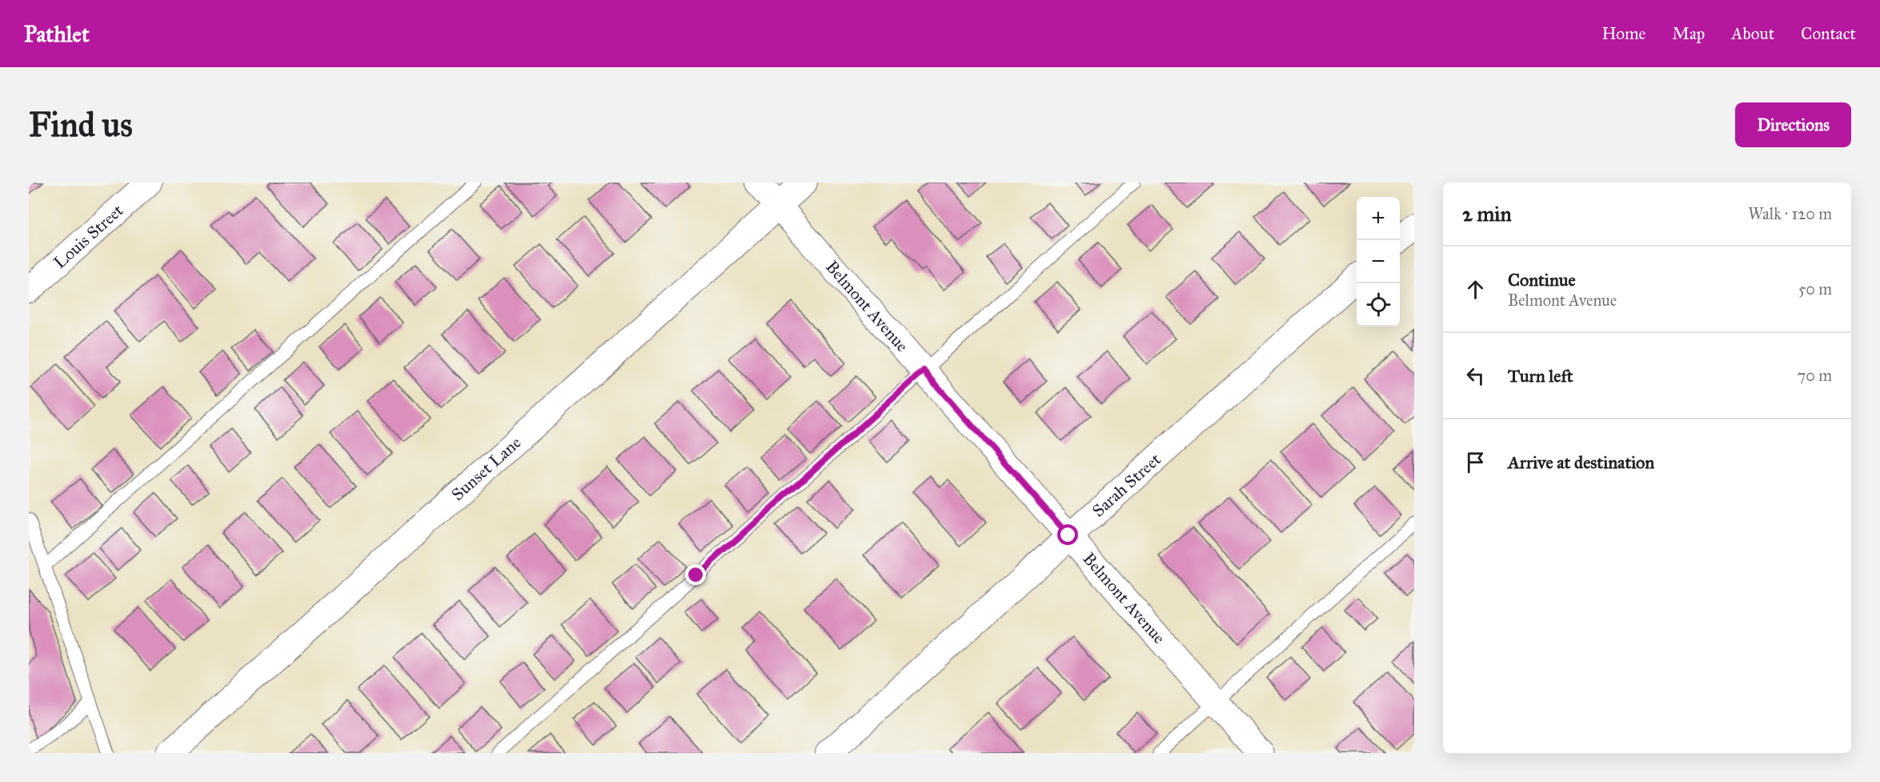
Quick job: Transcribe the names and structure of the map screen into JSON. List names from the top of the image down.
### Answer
{
  "streets": {
    "street": [
      "Louis Street",
      "Belmont Avenue",
      "Sunset Lane",
      "Sarah Street"
    ]
  },
  "crossings": [
    ["Belmont Avenue", "Sunset Lane"],
    ["Belmont Avenue", "Sarah Street"]
  ],
  "page": {
    "header": "Pathlet",
    "nav": [
      "Home",
      "Map",
      "About",
      "Contact"
    ],
    "buttons": "Directions",
    "title": "Find us",
    "heading": ["2 min", "Walk · 120 m"],
    "map_buttons": ["+", "−"],
    "list": [
      ["Continue", "Belmont Avenue", "50 m"],
      ["Turn left", "70 m"],
      "Arrive at destination"
    ]
  }
}
